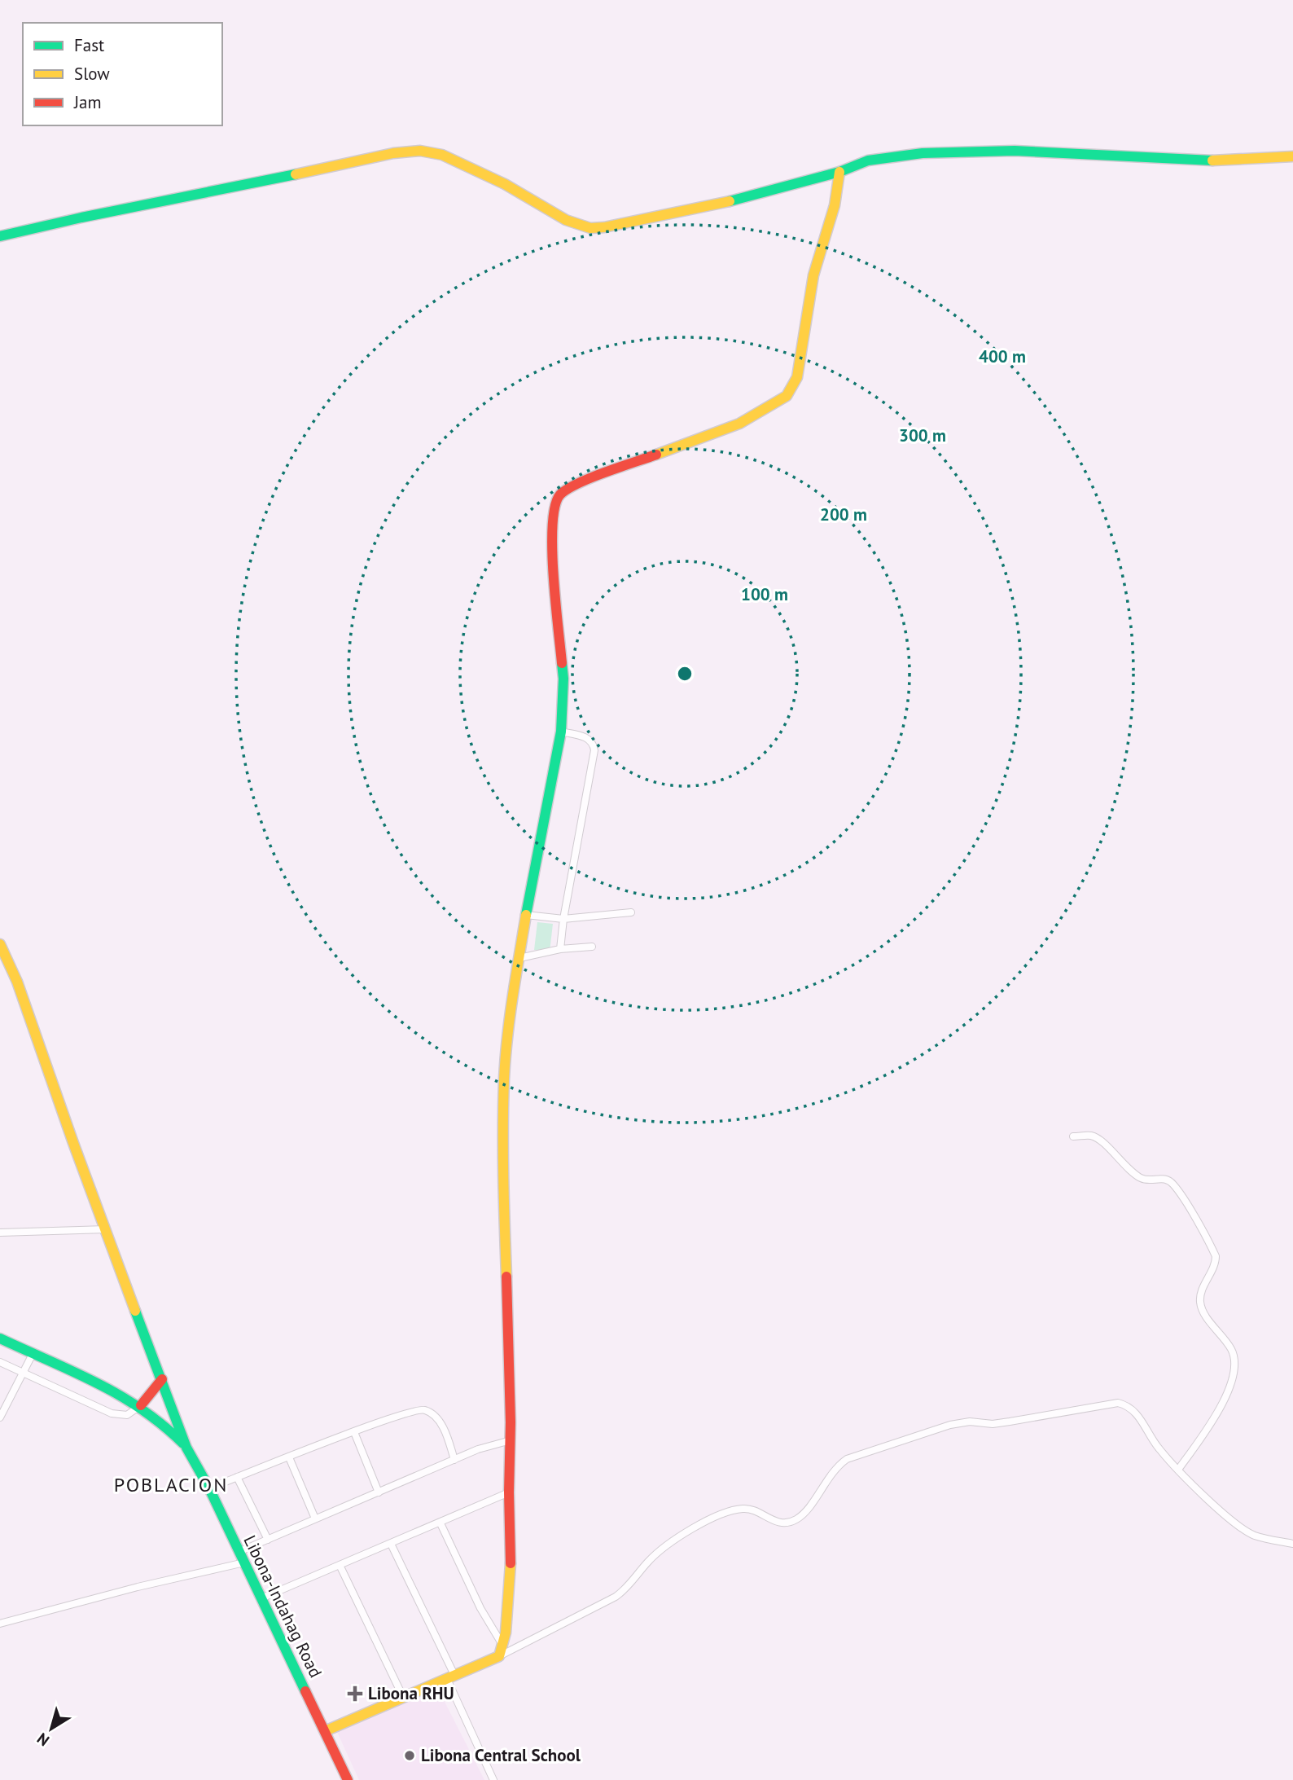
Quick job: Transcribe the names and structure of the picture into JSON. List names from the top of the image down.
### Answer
{
  "streets": {
    "street": ["Libona-Indahag Road"]
  },
  "districts": ["POBLACION"],
  "places": {
    "health": ["Libona RHU"],
    "other": ["Libona Central School"]
  },
  "legend": ["Fast", "Slow", "Jam"],
  "north": "bottom left",
  "rings": [
    "400 m",
    "300 m",
    "200 m",
    "100 m"
  ]
}
